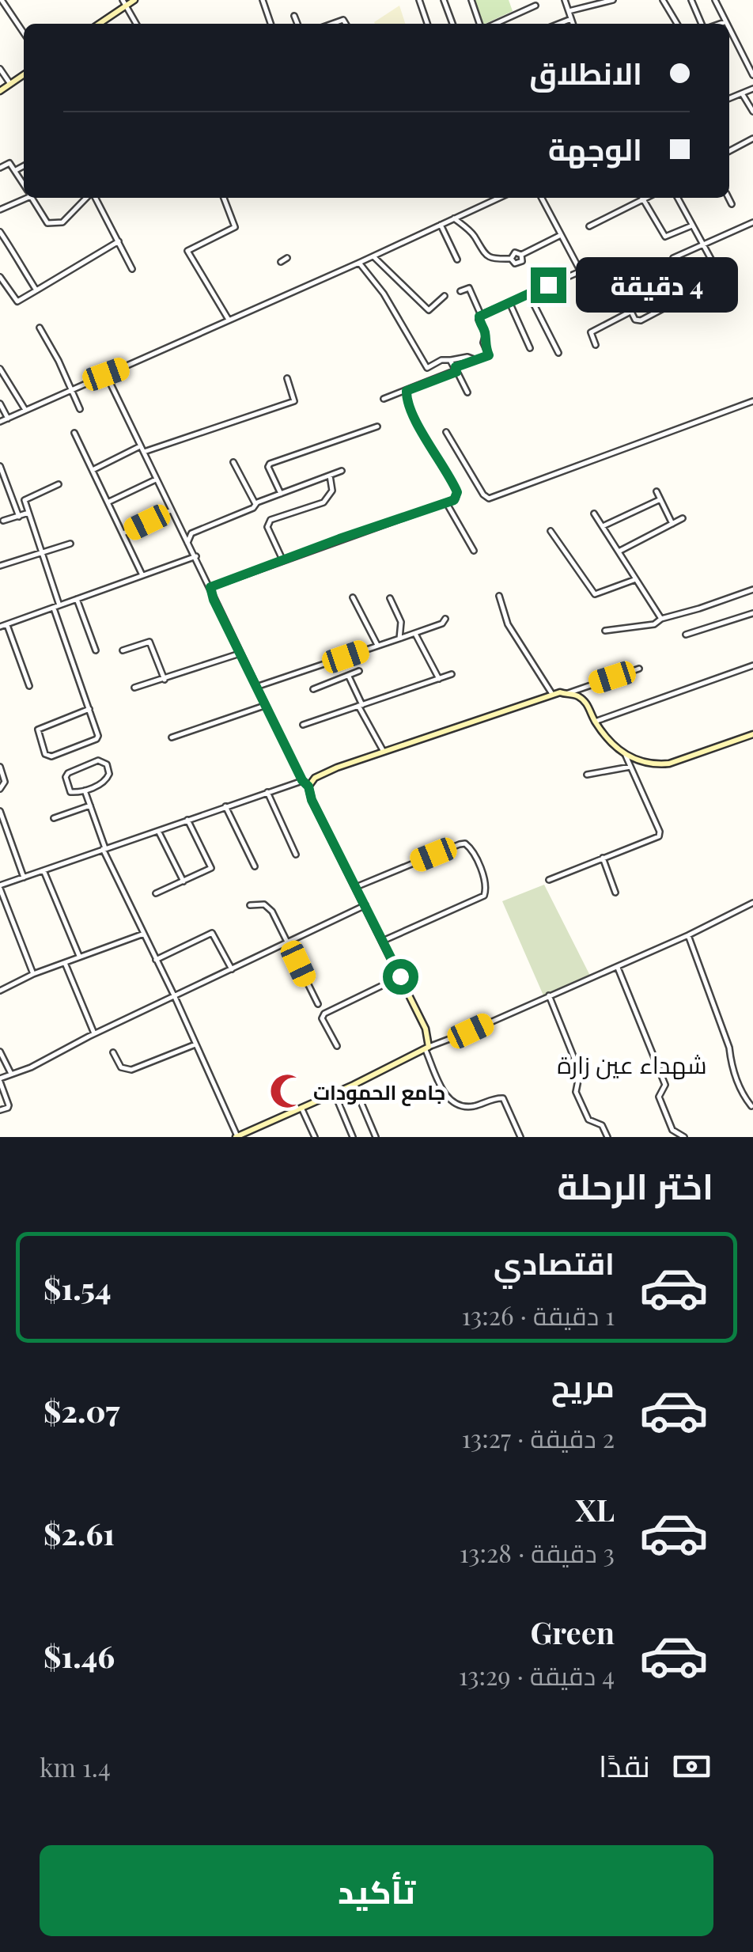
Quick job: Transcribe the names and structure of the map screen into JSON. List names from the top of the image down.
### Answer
{
  "districts": ["شهداء عين زارة"],
  "places": {
    "mosque": ["جامع الحمودات"]
  },
  "page": {
    "banner": ["الانطلاق", "الوجهة"],
    "bubble": "4 دقيقة",
    "heading": "اختر الرحلة",
    "list": [
      {
        "name": "اقتصادي",
        "note": "1 دقيقة · 13:26",
        "value": "$1.54"
      },
      {
        "name": "مريح",
        "note": "2 دقيقة · 13:27",
        "value": "$2.07"
      },
      {
        "name": "XL",
        "note": "3 دقيقة · 13:28",
        "value": "$2.61"
      },
      {
        "name": "Green",
        "note": "4 دقيقة · 13:29",
        "value": "$1.46"
      }
    ],
    "pay": ["نقدًا", "1.4 km"],
    "buttons": "تأكيد"
  }
}
